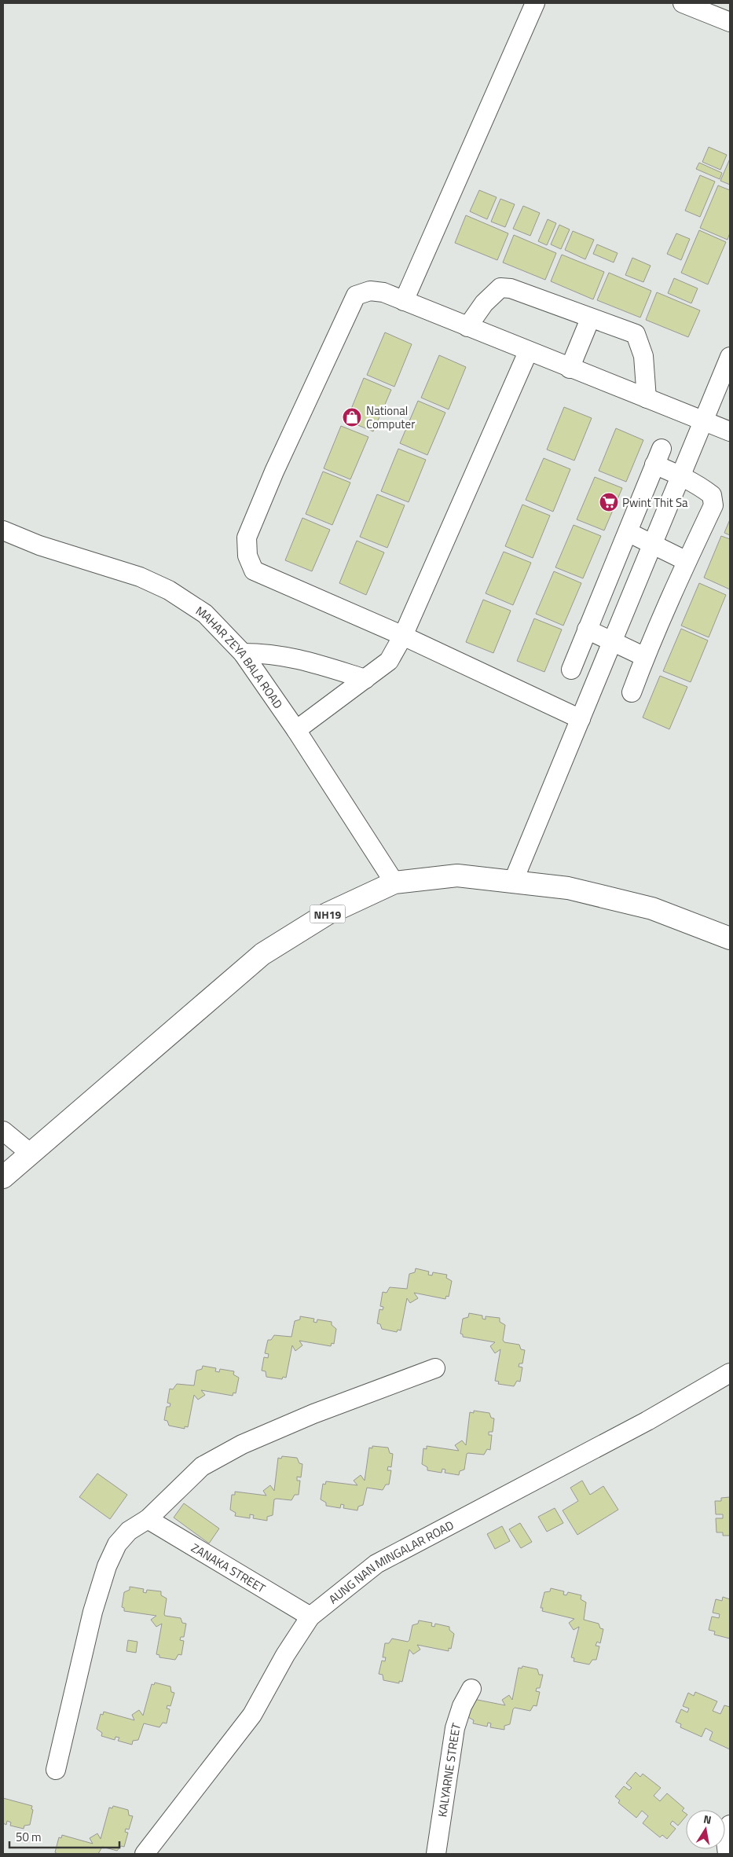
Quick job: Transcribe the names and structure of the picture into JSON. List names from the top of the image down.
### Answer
{
  "streets": {
    "highway": ["NH19"],
    "street": [
      "MAHAR ZEYA BALA ROAD",
      "AUNG NAN MINGALAR ROAD",
      "ZANAKA STREET",
      "KALYARNE STREET"
    ]
  },
  "crossings": [
    ["MAHAR ZEYA BALA ROAD", "NH19"],
    ["AUNG NAN MINGALAR ROAD", "ZANAKA STREET"]
  ],
  "places": {
    "shop": ["National Computer"],
    "supermarket": ["Pwint Thit Sa"]
  },
  "scale_bar": "50 m",
  "north": "top"
}
